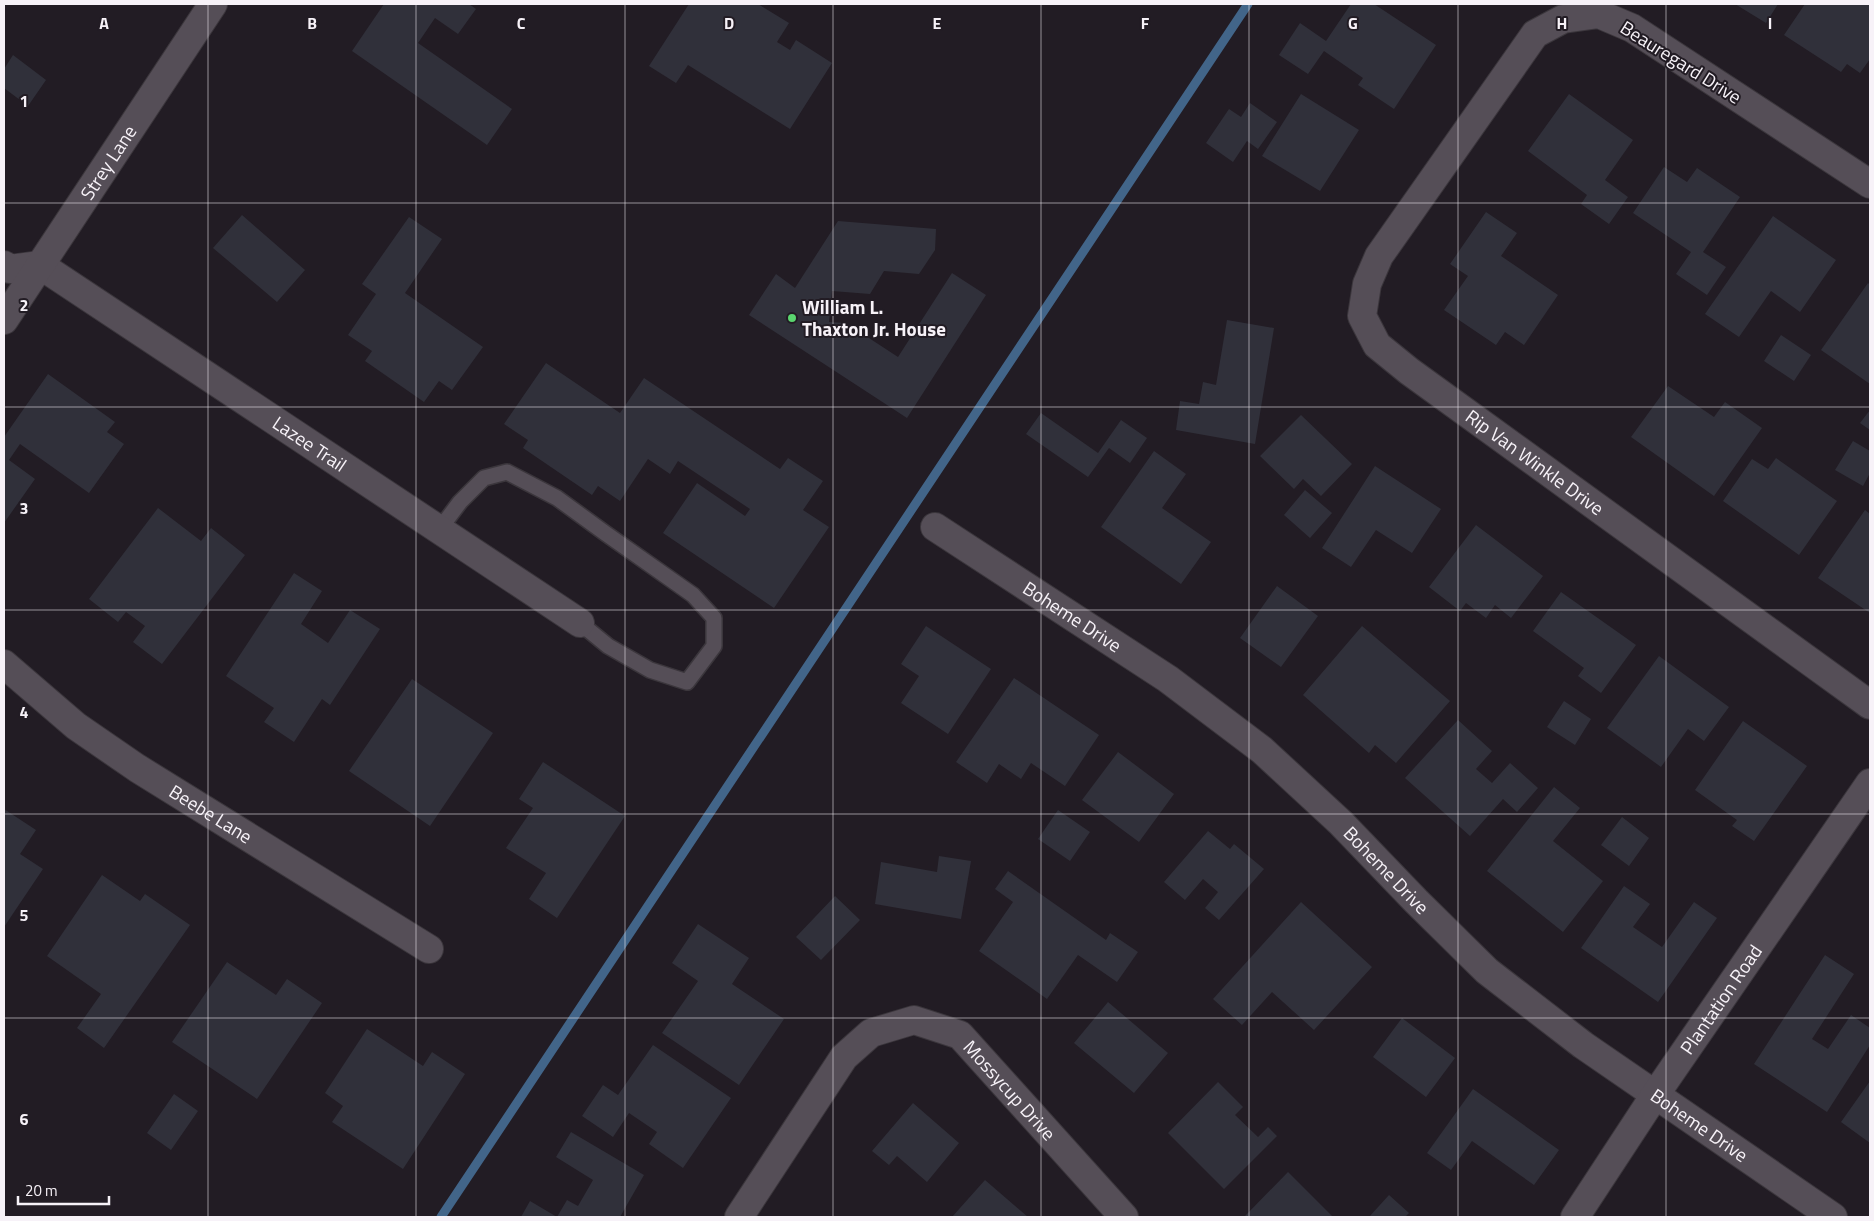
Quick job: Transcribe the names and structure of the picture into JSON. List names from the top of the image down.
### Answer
{
  "streets": {
    "street": [
      "Beauregard Drive",
      "Strey Lane",
      "Lazee Trail",
      "Rip Van Winkle Drive",
      "Boheme Drive",
      "Beebe Lane",
      "Plantation Road",
      "Mossycup Drive"
    ]
  },
  "crossings": [
    ["Beauregard Drive", "Rip Van Winkle Drive"],
    ["Strey Lane", "Lazee Trail"],
    ["Boheme Drive", "Plantation Road"]
  ],
  "places": ["William L. Thaxton Jr. House"],
  "scale_bar": "20 m",
  "grid": {
    "columns": [
      "A",
      "B",
      "C",
      "D",
      "E",
      "F",
      "G",
      "H",
      "I"
    ],
    "rows": [
      "1",
      "2",
      "3",
      "4",
      "5",
      "6"
    ]
  }
}
